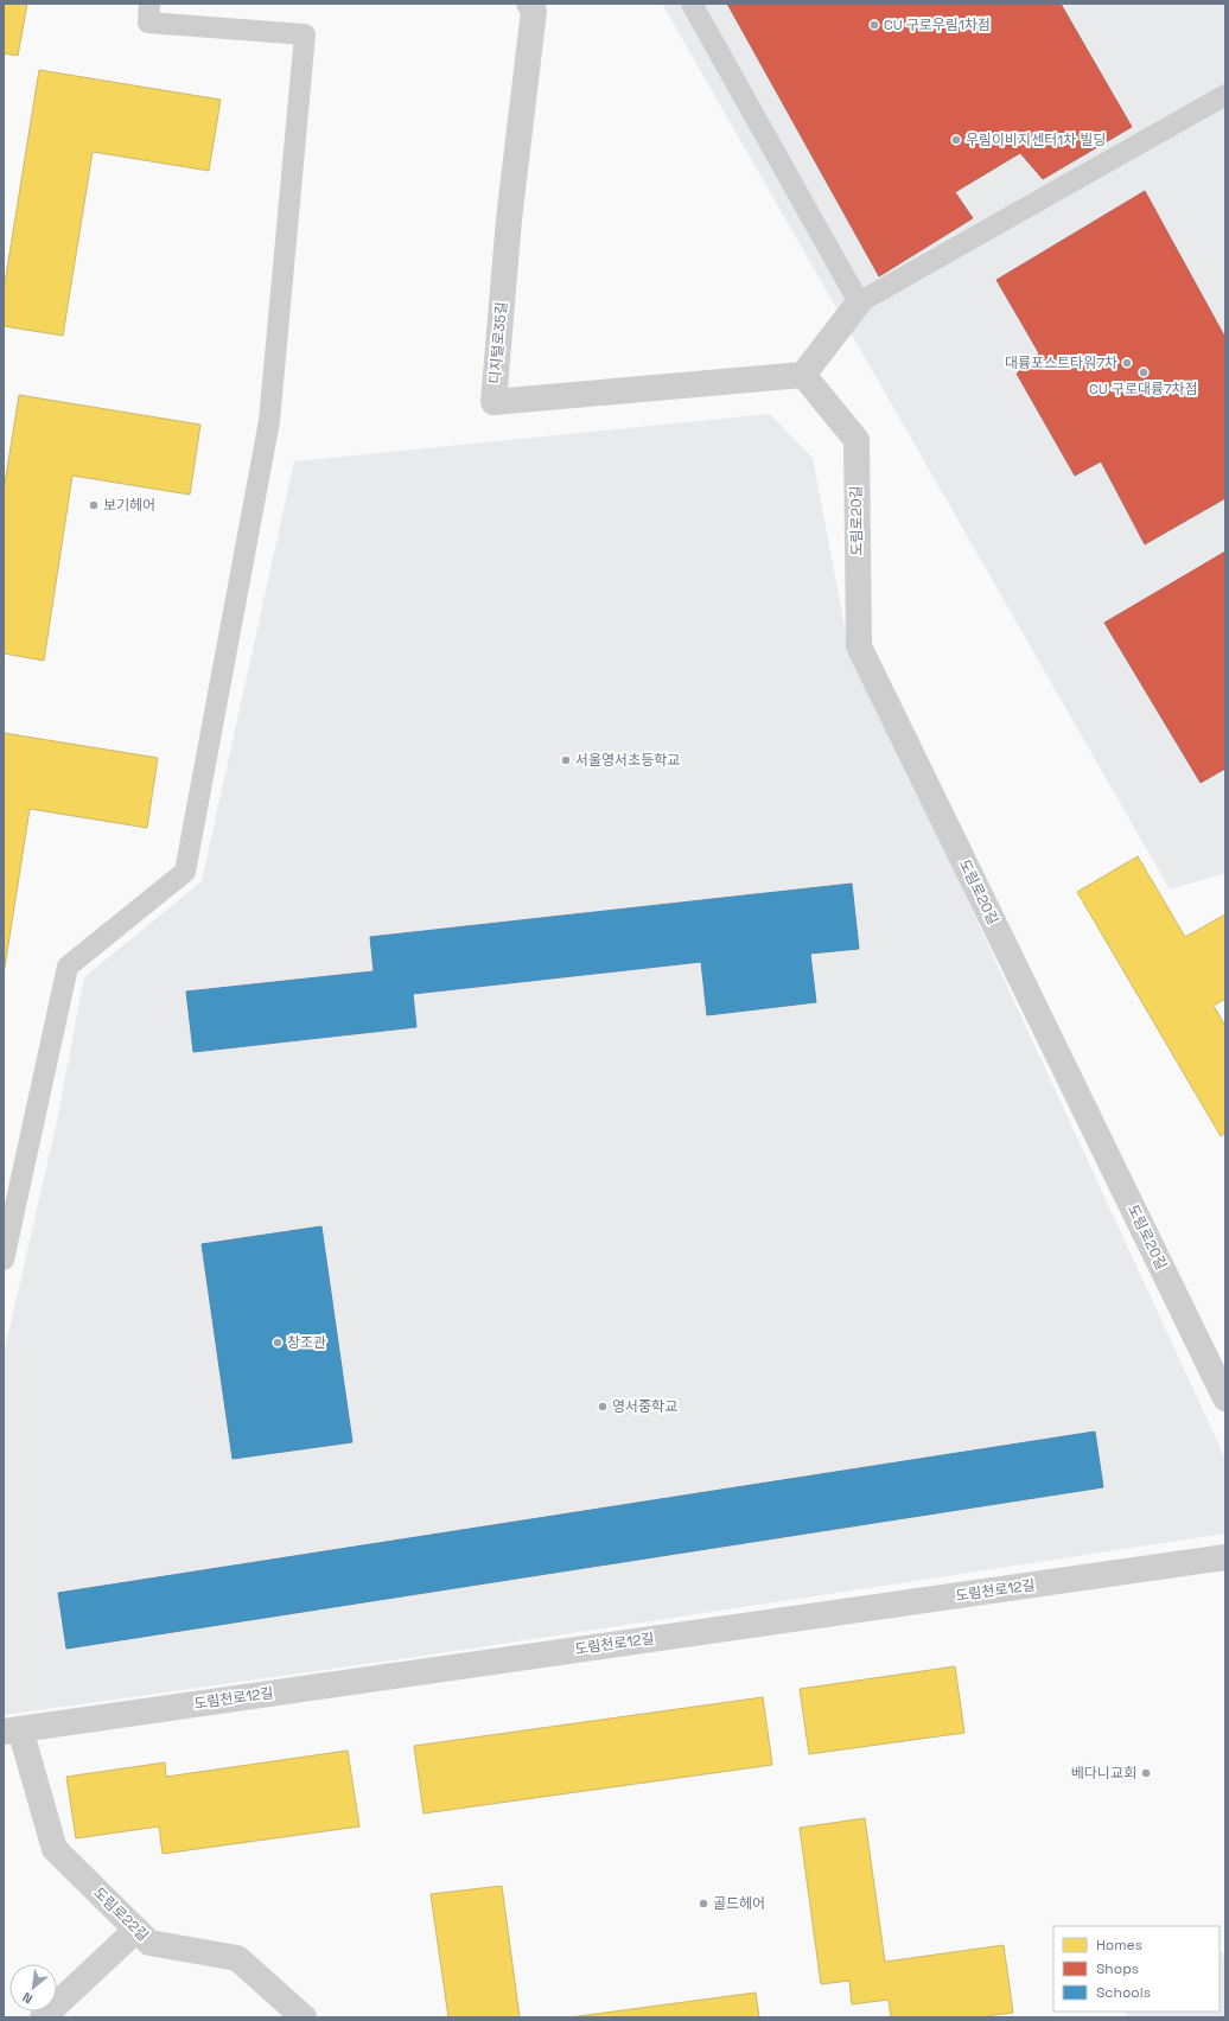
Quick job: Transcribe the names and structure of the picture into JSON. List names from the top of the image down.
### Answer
{
  "streets": {
    "street": [
      "디지털로35길",
      "도림로20길",
      "도림천로12길",
      "도림로22길"
    ]
  },
  "crossings": [
    ["디지털로35길", "도림로20길"],
    ["도림천로12길", "도림로22길"]
  ],
  "places": [
    "CU 구로우림1차점",
    "우림이비지센터1차 빌딩",
    "대륭포스트타워7차",
    "CU 구로대륭7차점",
    "보기헤어",
    "서울영서초등학교",
    "창조관",
    "영서중학교",
    "베다니교회",
    "골드헤어"
  ],
  "legend": ["Homes", "Shops", "Schools"],
  "north": "bottom left"
}
